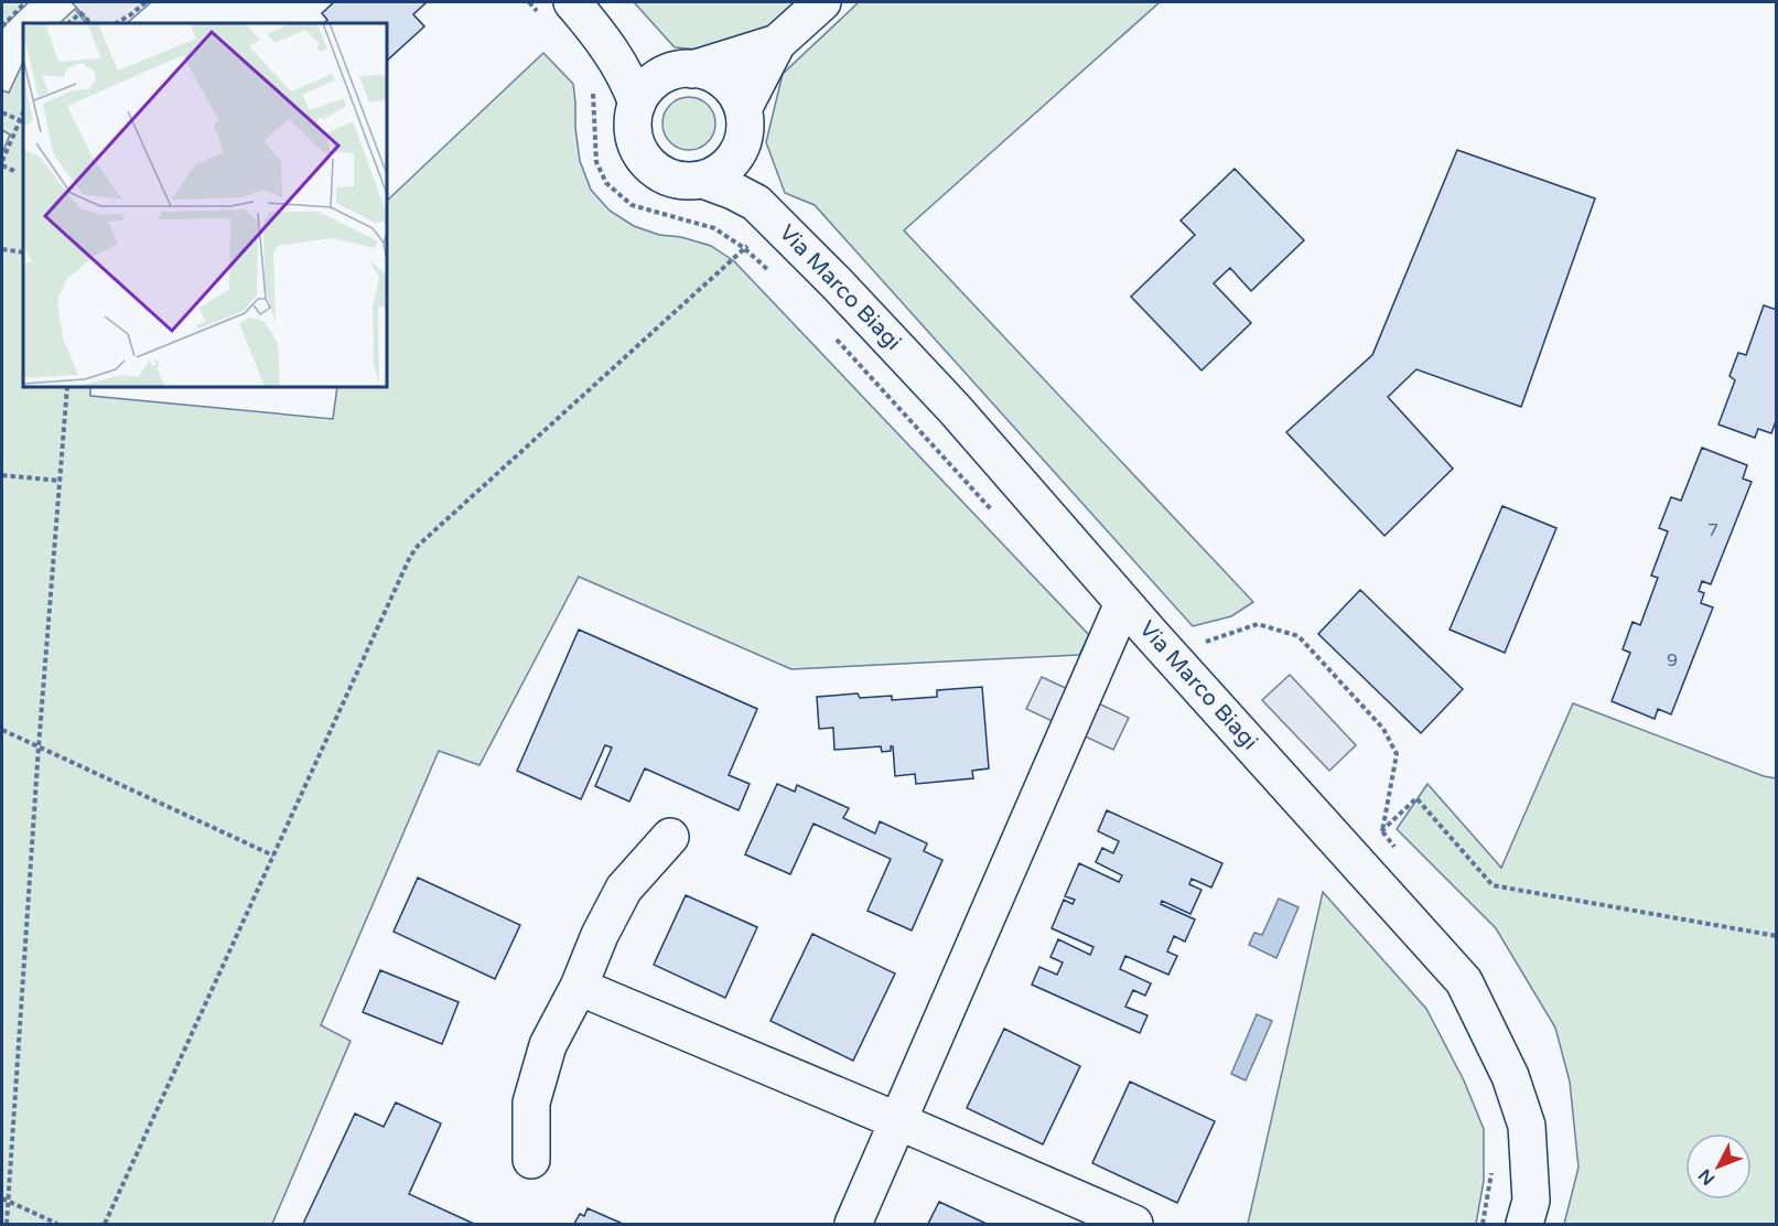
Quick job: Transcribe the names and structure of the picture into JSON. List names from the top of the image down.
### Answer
{
  "streets": {
    "street": ["Via Marco Biagi"]
  },
  "house_numbers": ["7", "9"],
  "north": "bottom left"
}
